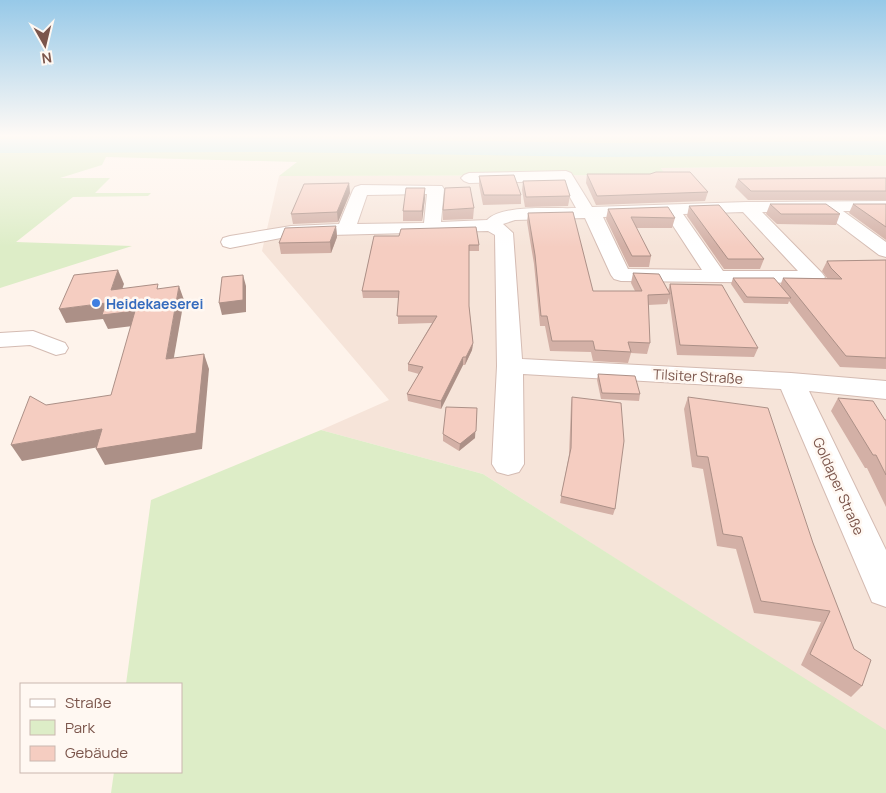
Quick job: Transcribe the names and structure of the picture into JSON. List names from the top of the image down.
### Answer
{
  "streets": {
    "street": ["Tilsiter Straße", "Goldaper Straße"]
  },
  "crossings": [
    ["Tilsiter Straße", "Goldaper Straße"]
  ],
  "places": ["Heidekaeserei"],
  "legend": ["Straße", "Park", "Gebäude"],
  "north": "bottom"
}
